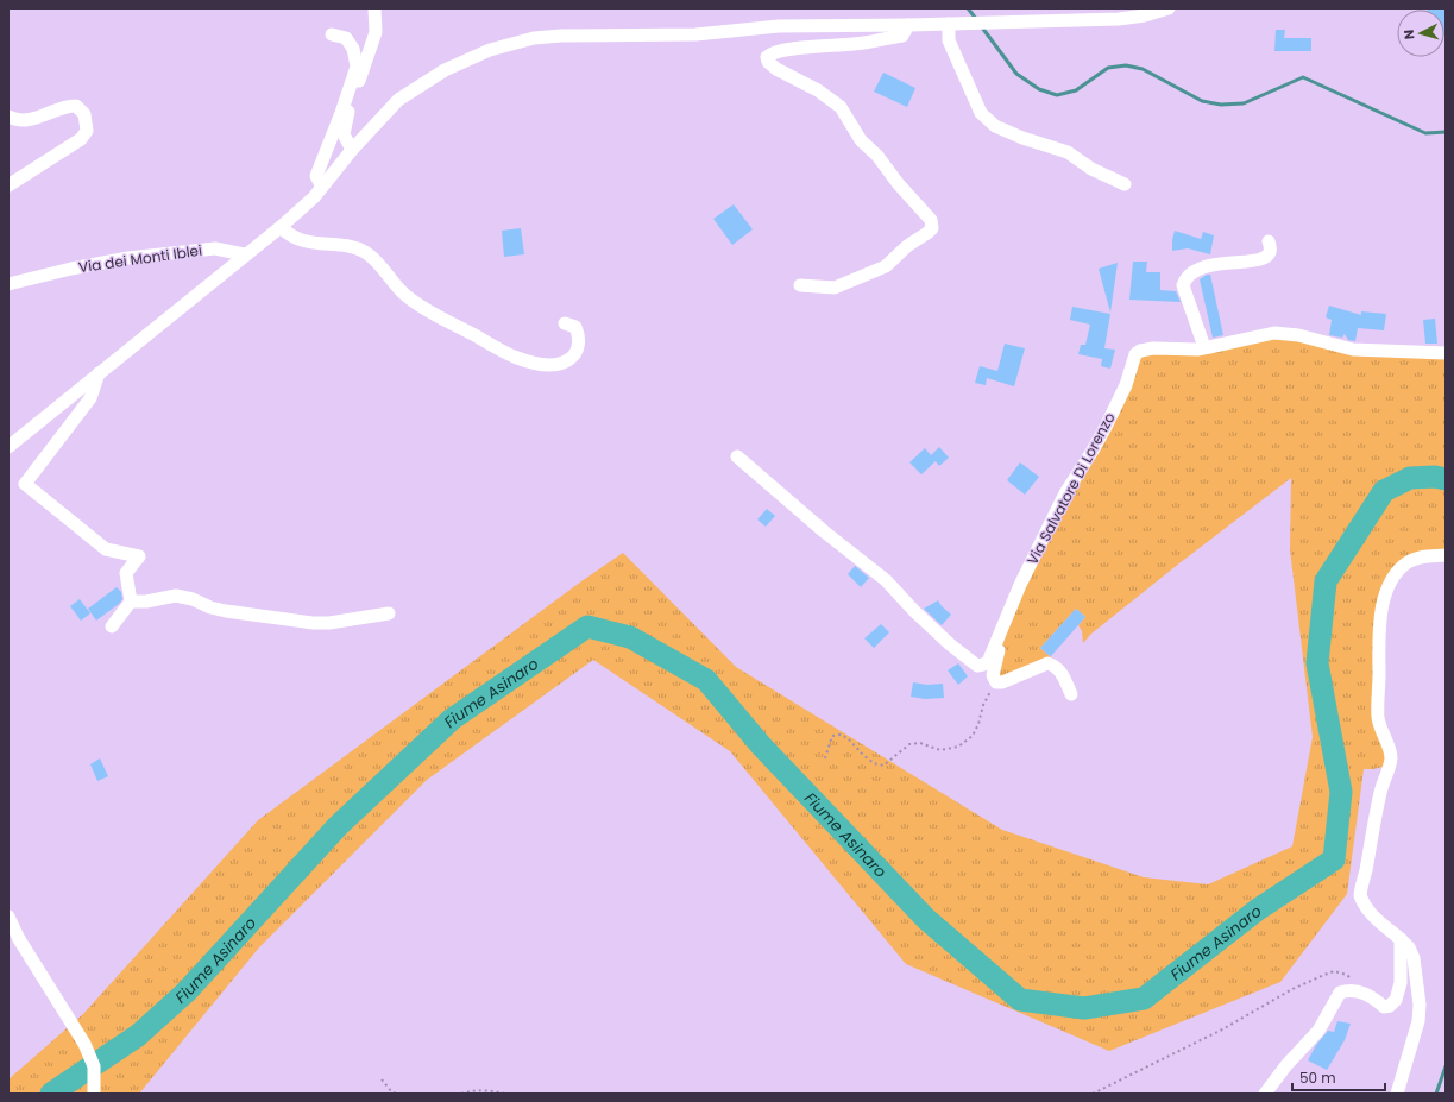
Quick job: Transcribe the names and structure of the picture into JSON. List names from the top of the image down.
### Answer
{
  "streets": {
    "street": ["Via dei Monti Iblei", "Via Salvatore Di Lorenzo"]
  },
  "water": ["Fiume Asinaro"],
  "scale_bar": "50 m",
  "north": "left"
}
